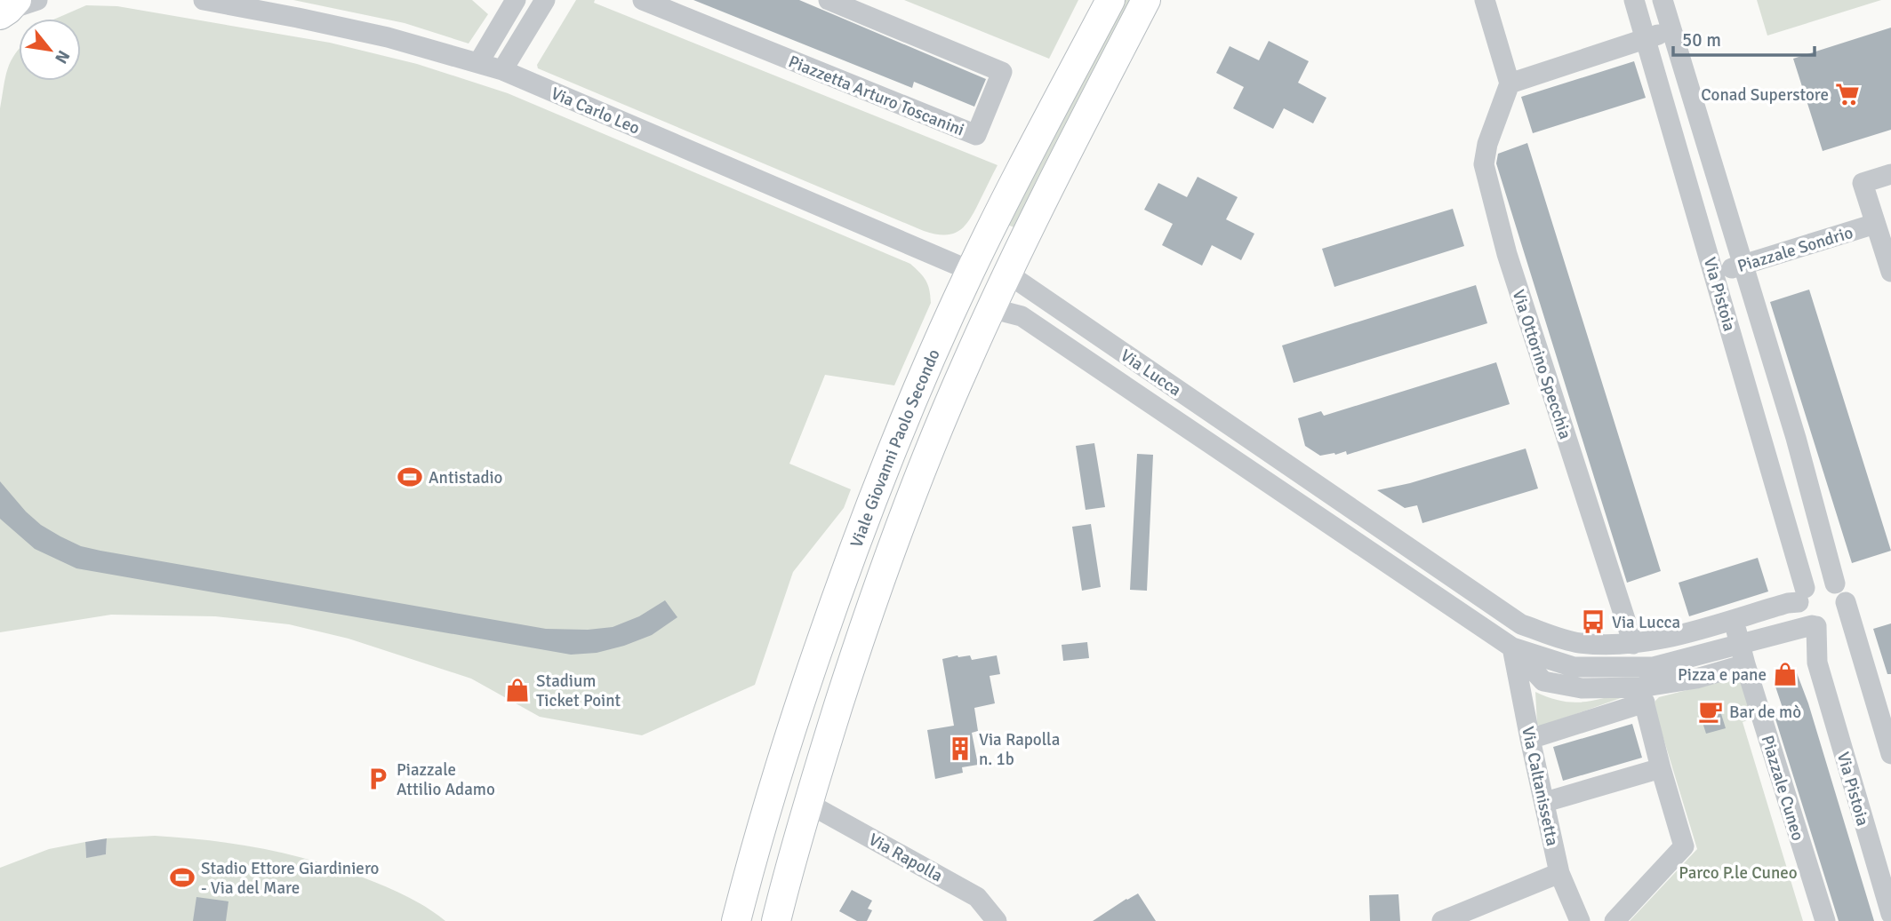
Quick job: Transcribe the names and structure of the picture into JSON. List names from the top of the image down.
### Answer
{
  "streets": {
    "main road": ["Viale Giovanni Paolo Secondo"],
    "street": [
      "Piazzetta Arturo Toscanini",
      "Via Carlo Leo",
      "Piazzale Sondrio",
      "Via Pistoia",
      "Via Ottorino Specchia",
      "Via Lucca",
      "Via Caltanissetta",
      "Piazzale Cuneo",
      "Via Rapolla"
    ]
  },
  "crossings": [
    ["Via Carlo Leo", "Viale Giovanni Paolo Secondo"],
    ["Piazzale Sondrio", "Via Pistoia"],
    ["Via Pistoia", "Via Lucca"],
    ["Via Ottorino Specchia", "Via Lucca"],
    ["Via Lucca", "Viale Giovanni Paolo Secondo"],
    ["Via Lucca", "Via Caltanissetta"],
    ["Via Lucca", "Piazzale Cuneo"],
    ["Viale Giovanni Paolo Secondo", "Via Rapolla"]
  ],
  "parks": ["Parco P.le Cuneo"],
  "places": {
    "supermarket": ["Conad Superstore"],
    "sports": ["Antistadio", "Stadio Ettore Giardiniero - Via del Mare"],
    "bus stop": ["Via Lucca"],
    "shop": ["Pizza e pane", "Stadium Ticket Point"],
    "cafe": ["Bar de mò"],
    "building": ["Via Rapolla n. 1b"],
    "parking": ["Piazzale Attilio Adamo"]
  },
  "scale_bar": "50 m",
  "north": "bottom right"
}
